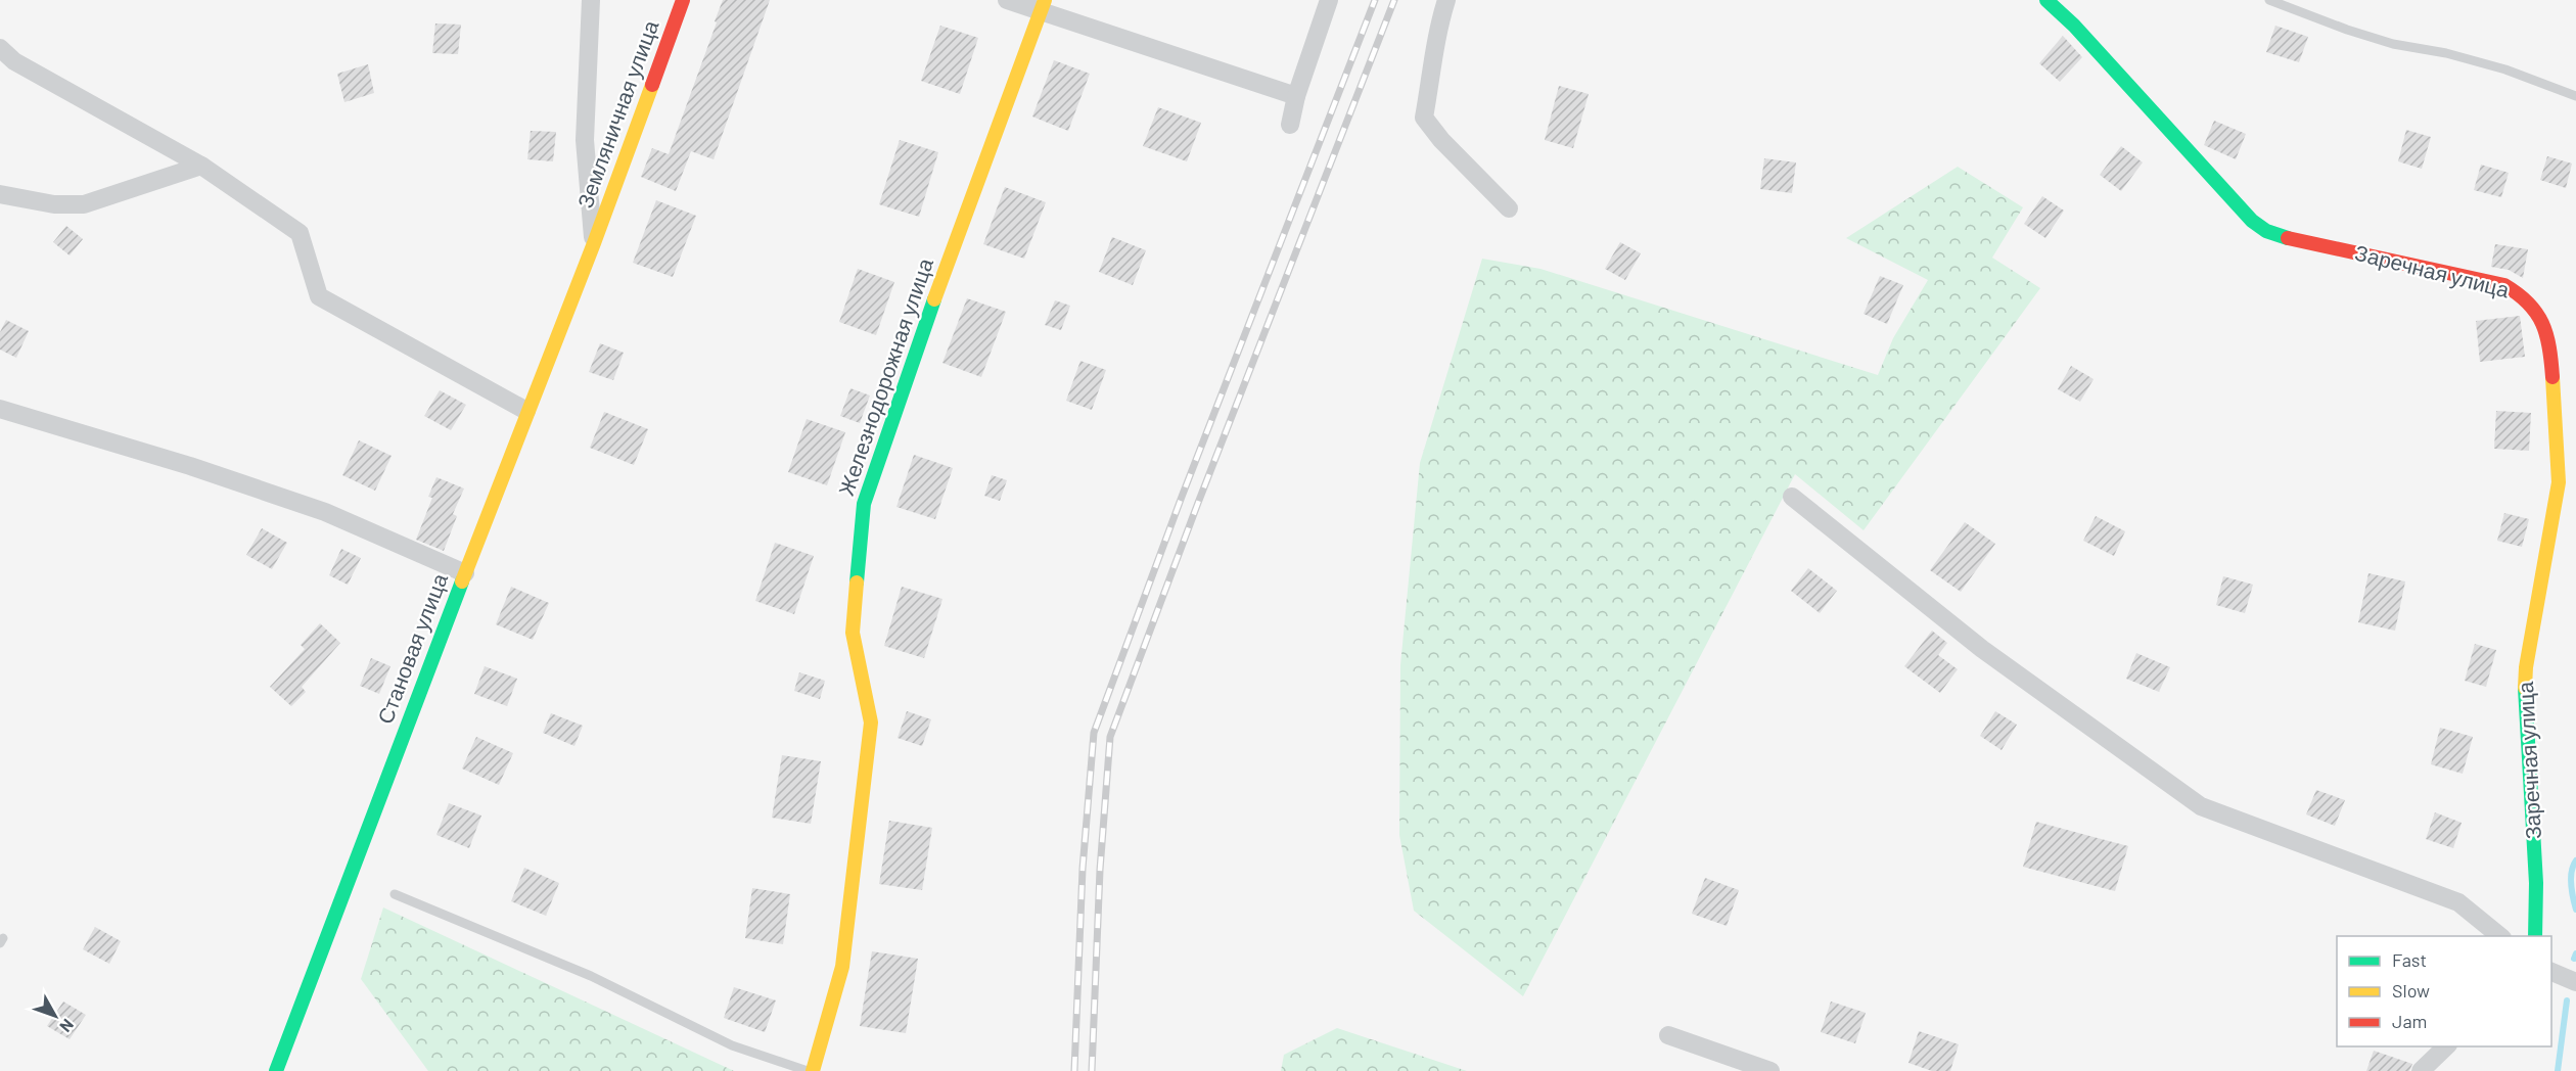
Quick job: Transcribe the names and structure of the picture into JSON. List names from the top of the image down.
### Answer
{
  "streets": {
    "street": [
      "Земляничная улица",
      "Заречная улица",
      "Железнодорожная улица",
      "Становая улица"
    ]
  },
  "crossings": [
    ["Земляничная улица", "Становая улица"]
  ],
  "legend": ["Fast", "Slow", "Jam"],
  "north": "bottom right"
}
